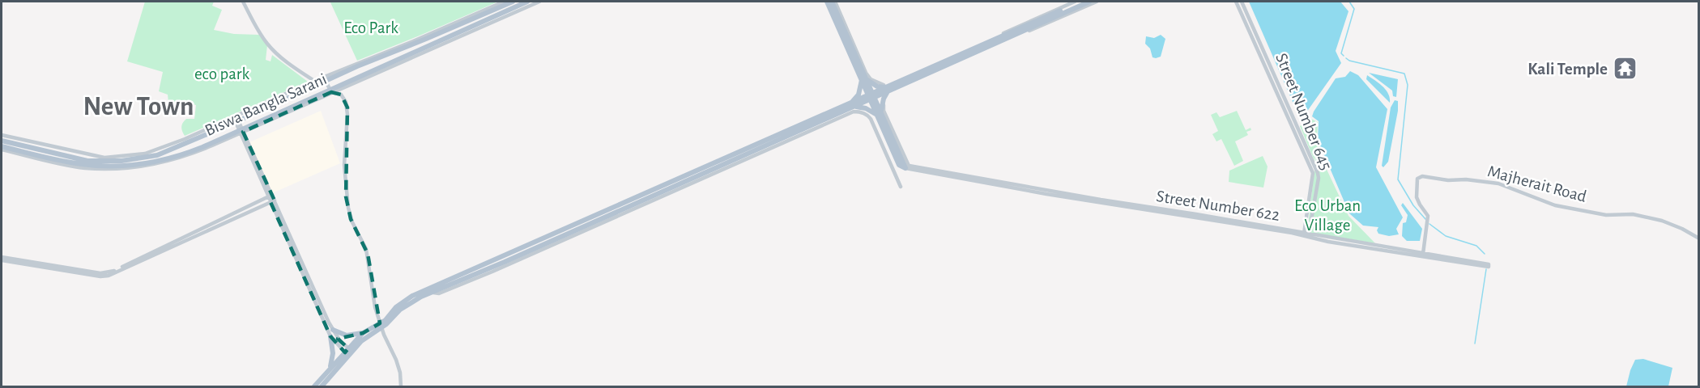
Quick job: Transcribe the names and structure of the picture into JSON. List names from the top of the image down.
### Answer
{
  "streets": {
    "main road": ["Biswa Bangla Sarani"],
    "street": ["Street Number 645", "Majherait Road", "Street Number 622"]
  },
  "crossings": [
    ["Street Number 645", "Street Number 622"],
    ["Majherait Road", "Street Number 622"]
  ],
  "districts": ["New Town"],
  "parks": ["Eco Park", "eco park", "Eco Urban Village"],
  "places": {
    "temple": ["Kali Temple"]
  }
}
